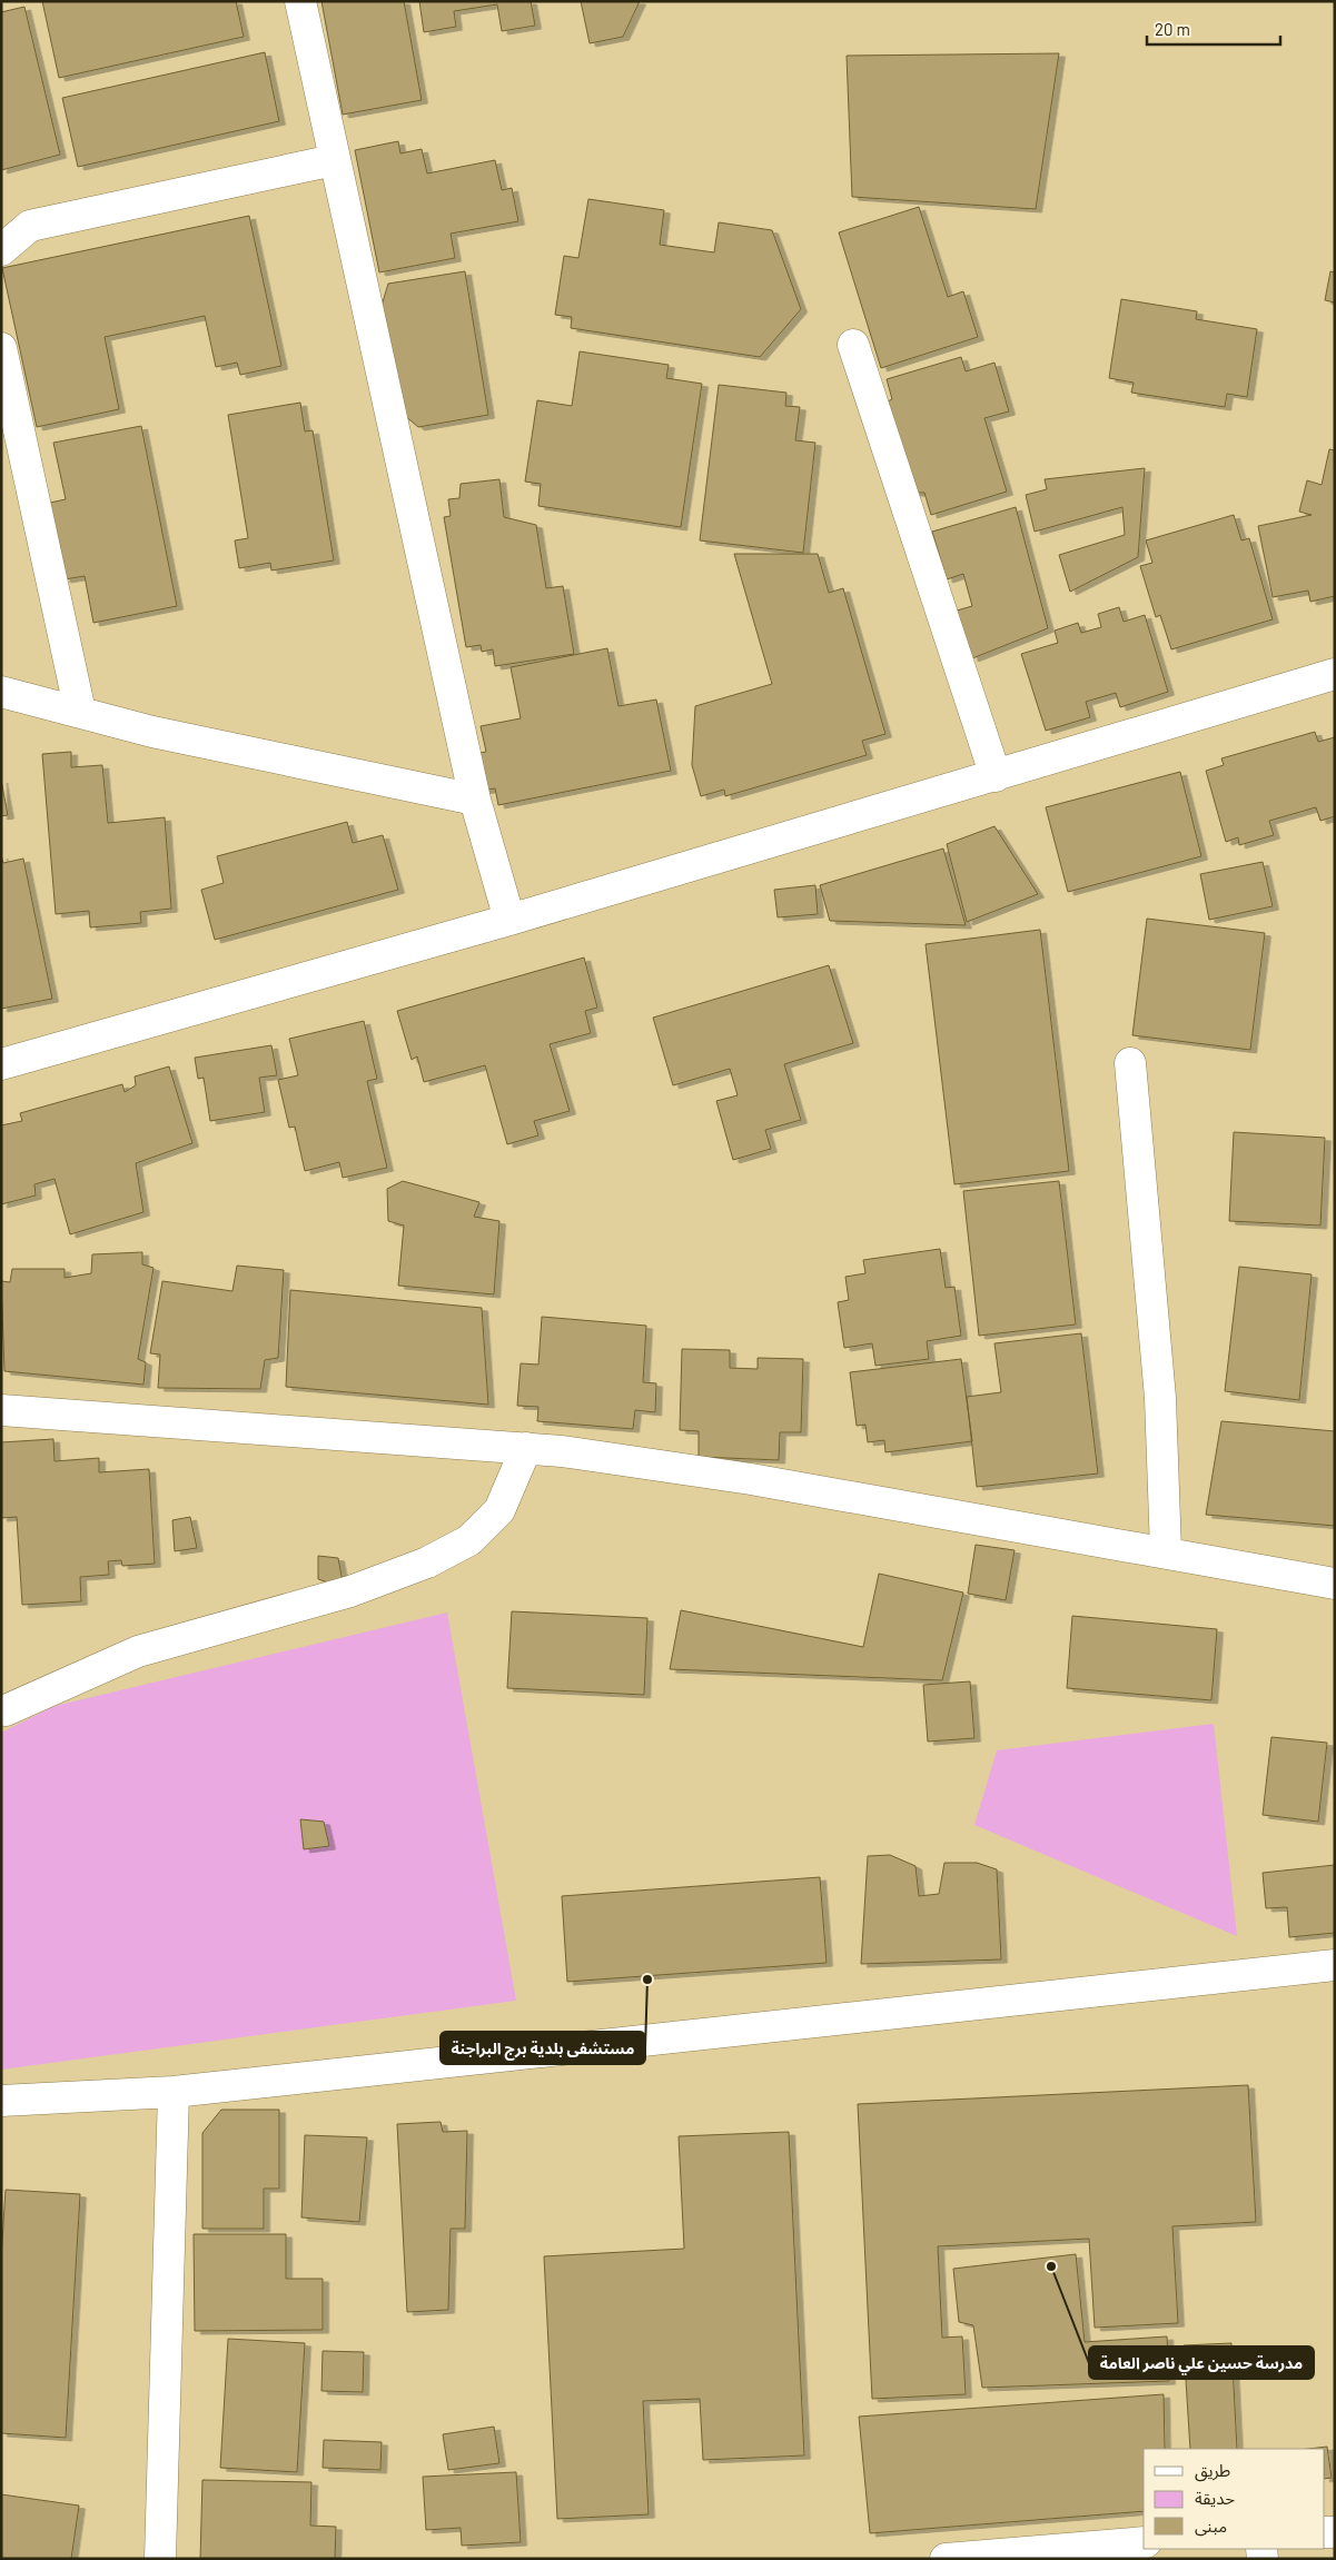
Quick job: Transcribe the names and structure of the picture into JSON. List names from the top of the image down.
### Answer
{
  "places": ["مستشفی بلدیة برج البراجنة", "مدرسة حسين علي ناصر العامة"],
  "legend": ["طريق", "حديقة", "مبنى"],
  "scale_bar": "20 m"
}
